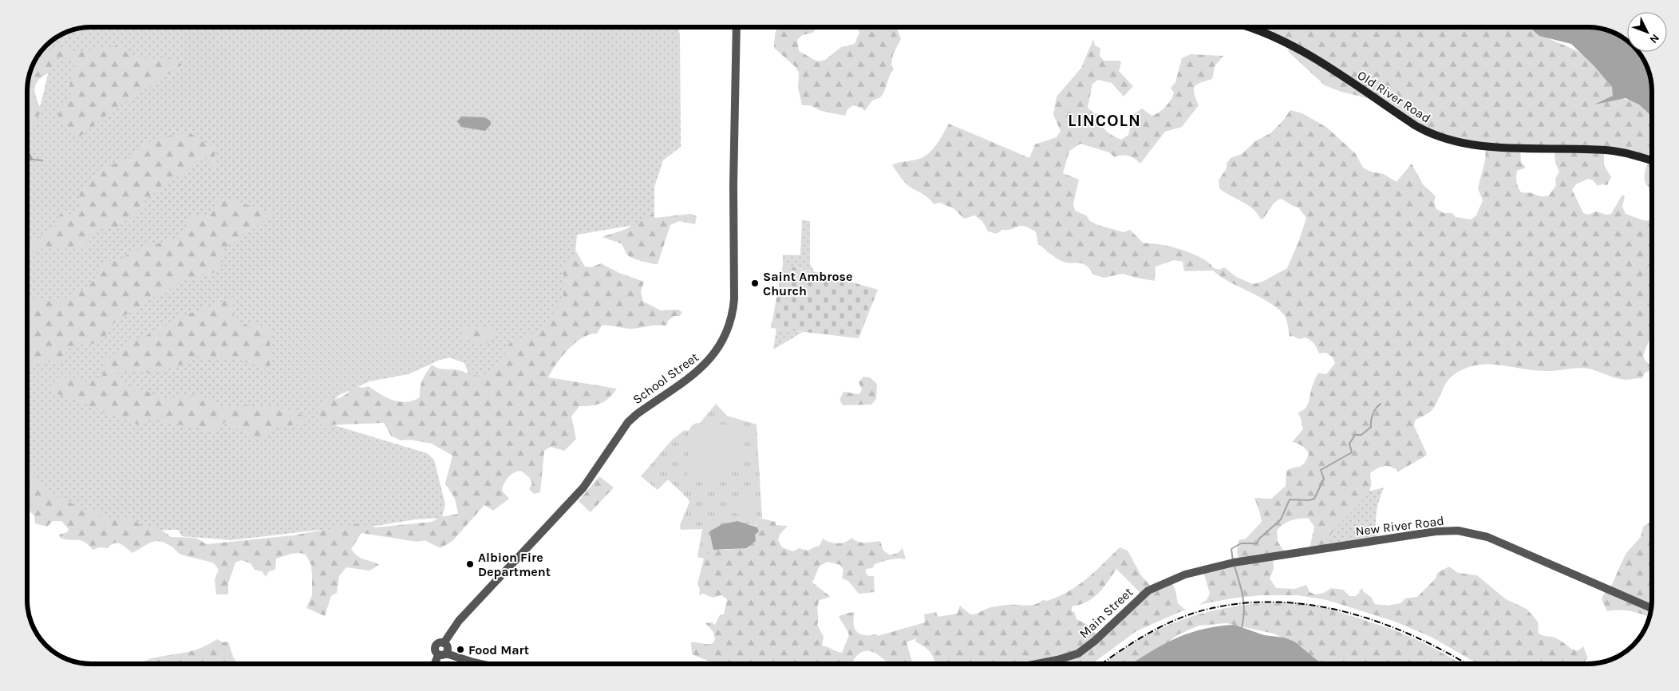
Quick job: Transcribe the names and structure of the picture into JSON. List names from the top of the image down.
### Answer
{
  "streets": {
    "main road": ["Old River Road"],
    "street": ["School Street", "New River Road", "Main Street"]
  },
  "crossings": [
    ["New River Road", "Main Street"]
  ],
  "districts": ["LINCOLN"],
  "places": ["Saint Ambrose Church", "Albion Fire Department", "Food Mart"],
  "north": "bottom right"
}
